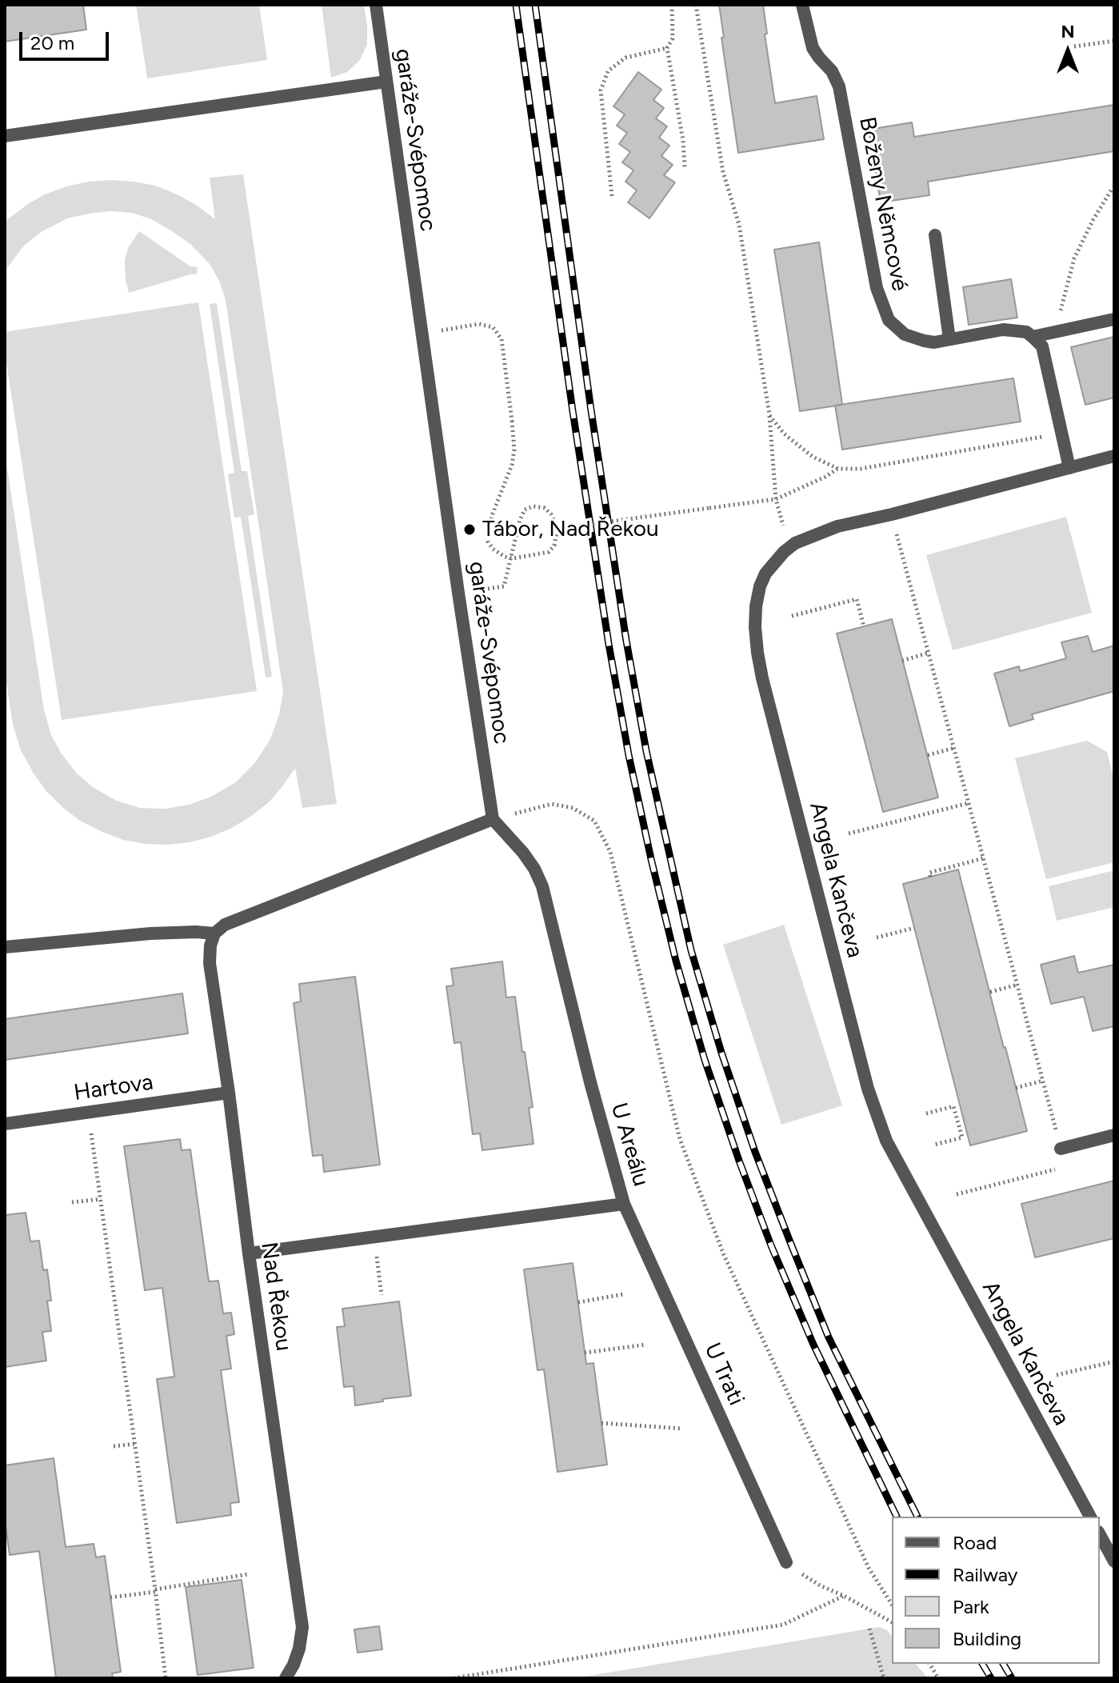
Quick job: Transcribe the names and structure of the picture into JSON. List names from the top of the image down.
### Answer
{
  "streets": {
    "street": [
      "garáže-Svépomoc",
      "Boženy Němcové",
      "Angela Kančeva",
      "Hartova",
      "U Areálu",
      "Nad Řekou",
      "U Trati"
    ]
  },
  "crossings": [
    ["garáže-Svépomoc", "U Areálu"],
    ["Hartova", "Nad Řekou"],
    ["U Areálu", "Nad Řekou"],
    ["U Areálu", "U Trati"]
  ],
  "places": ["Tábor, Nad Řekou"],
  "legend": [
    "Road",
    "Railway",
    "Park",
    "Building"
  ],
  "scale_bar": "20 m",
  "north": "top"
}
